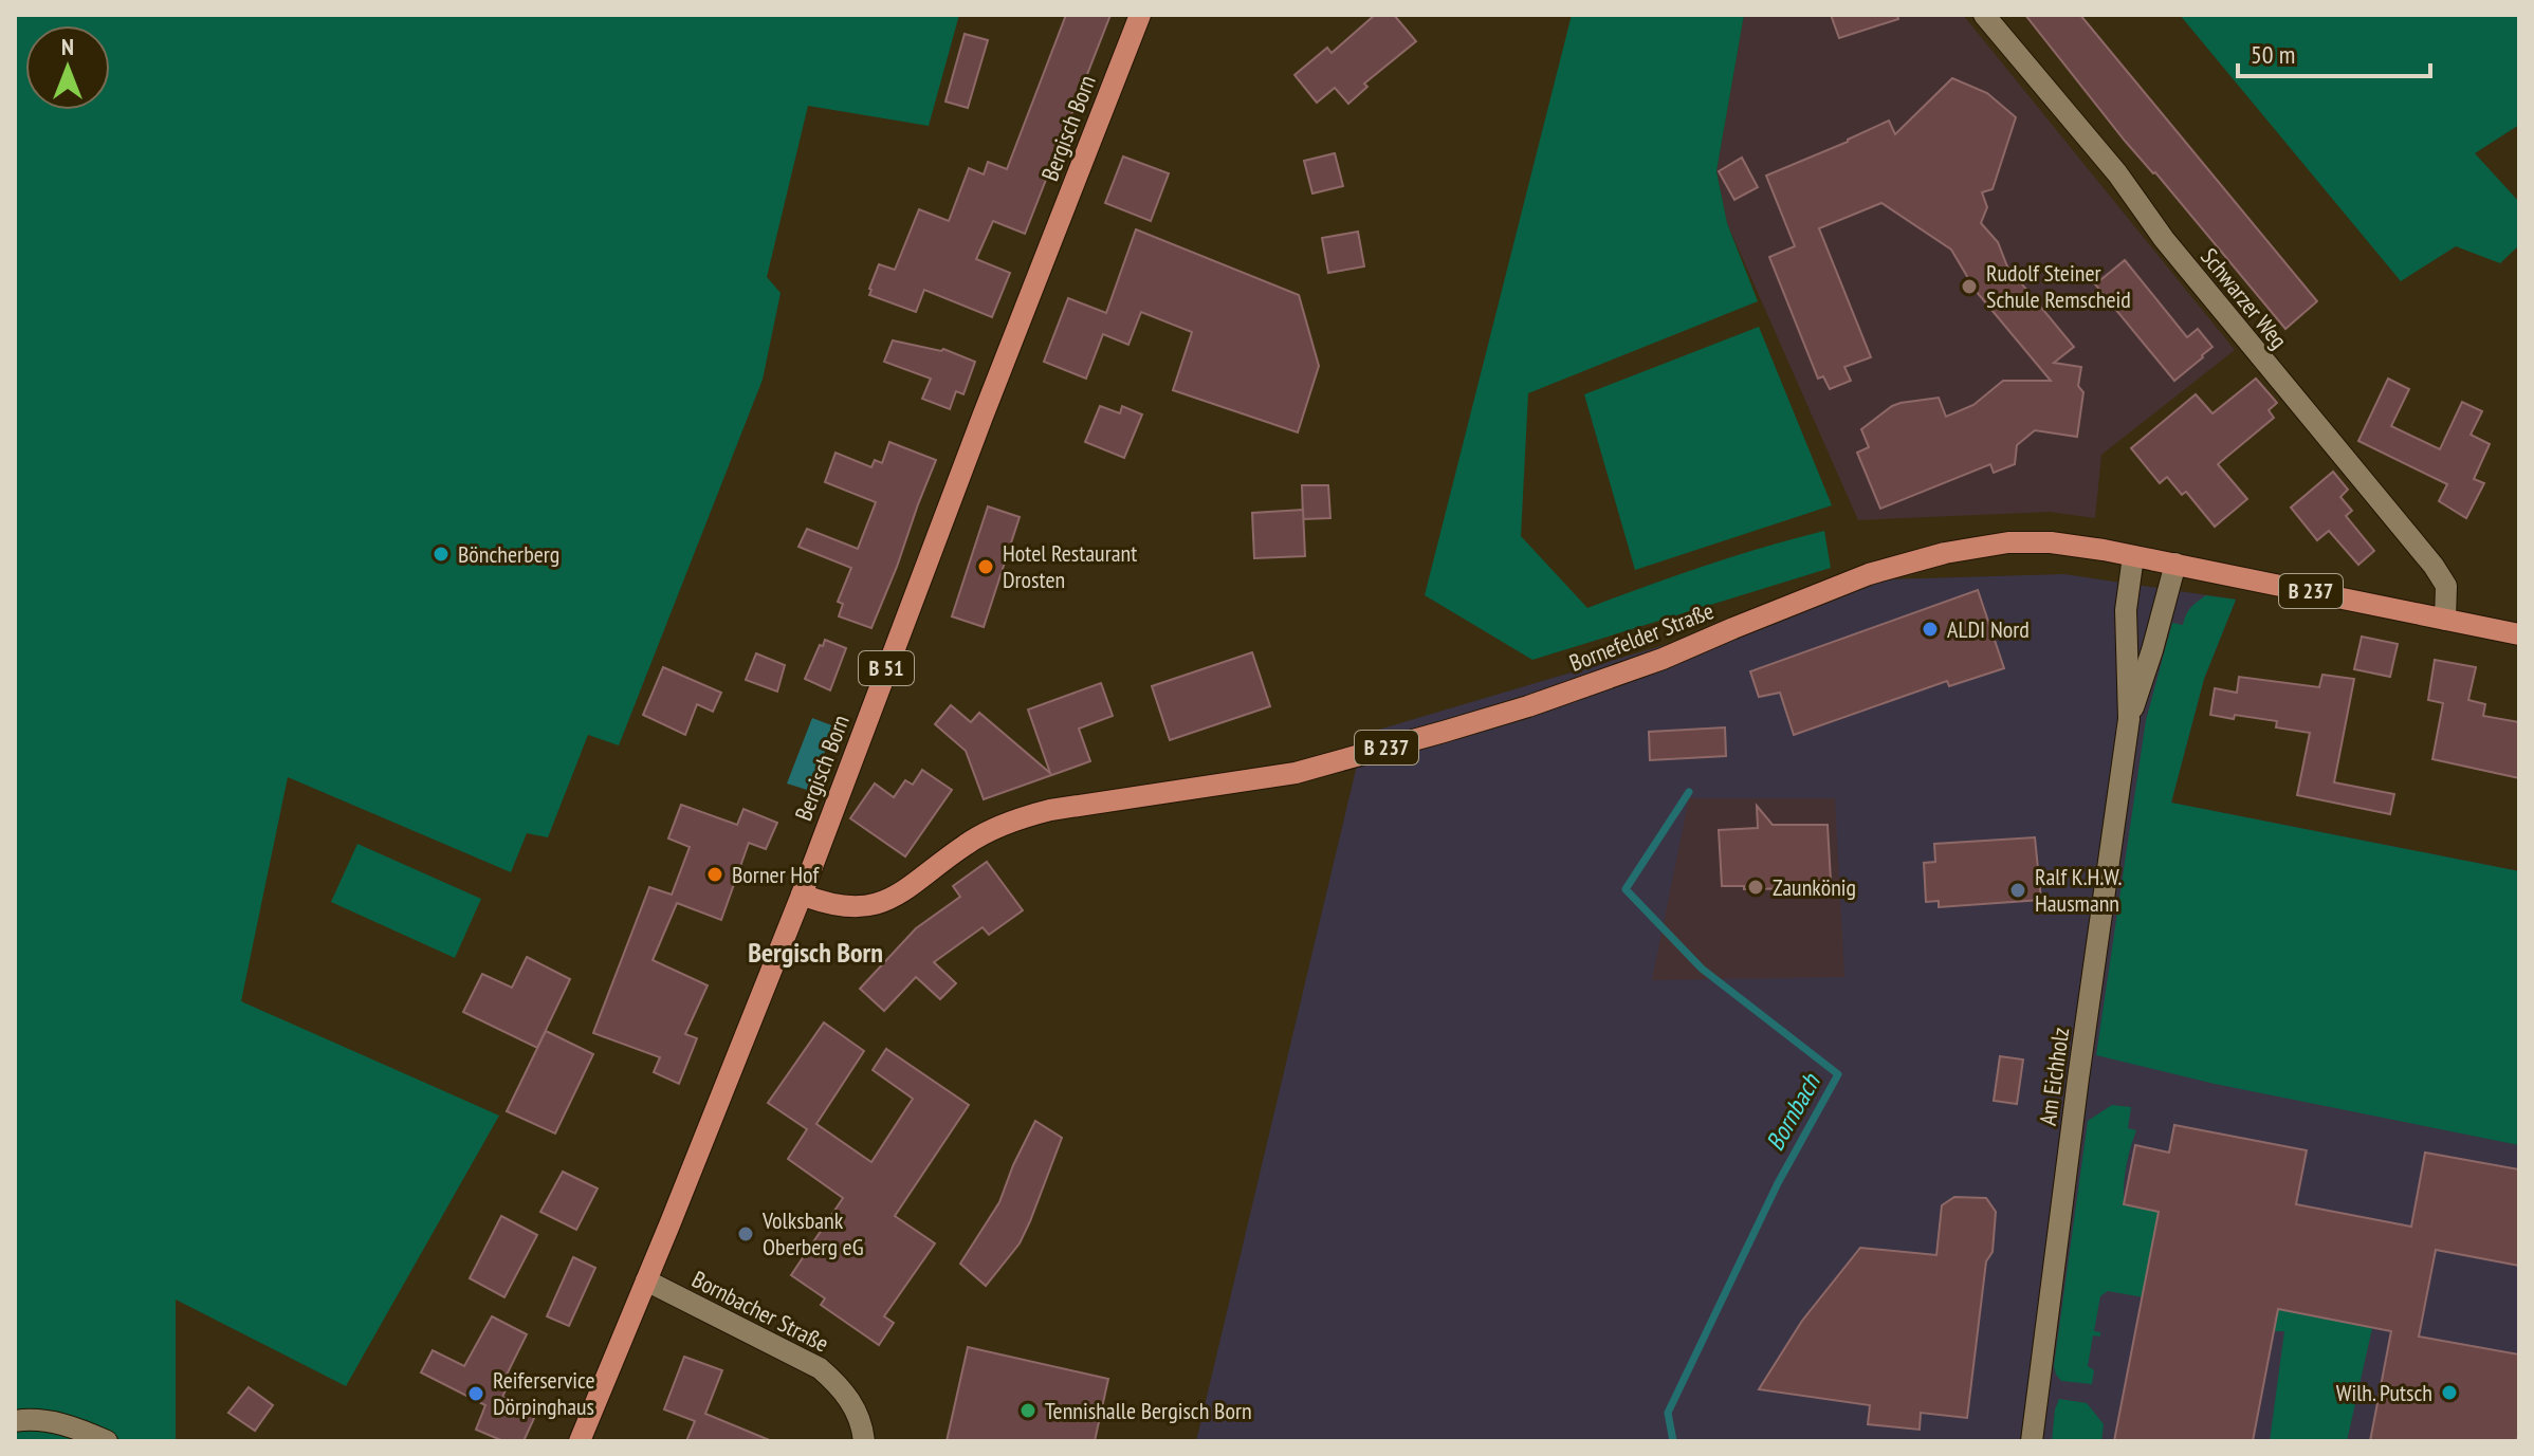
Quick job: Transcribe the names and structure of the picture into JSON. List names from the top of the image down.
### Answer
{
  "streets": {
    "main road": [
      "Bergisch Born",
      "B 237",
      "Bornefelder Straße",
      "B 51"
    ],
    "street": ["Schwarzer Weg", "Am Eichholz", "Bornbacher Straße"]
  },
  "crossings": [
    ["Bergisch Born", "Bornefelder Straße"],
    ["Bergisch Born", "Bornbacher Straße"],
    ["Schwarzer Weg", "Bornefelder Straße"],
    ["Bornefelder Straße", "Am Eichholz"]
  ],
  "districts": ["Bergisch Born"],
  "water": ["Bornbach"],
  "places": [
    "Rudolf Steiner Schule Remscheid",
    "Böncherberg",
    "Hotel Restaurant Drosten",
    "ALDI Nord",
    "Borner Hof",
    "Zaunkönig",
    "Ralf K.H.W. Hausmann",
    "Volksbank Oberberg eG",
    "Wilh. Putsch",
    "Reiferservice Dörpinghaus",
    "Tennishalle Bergisch Born"
  ],
  "scale_bar": "50 m",
  "north": "top"
}
